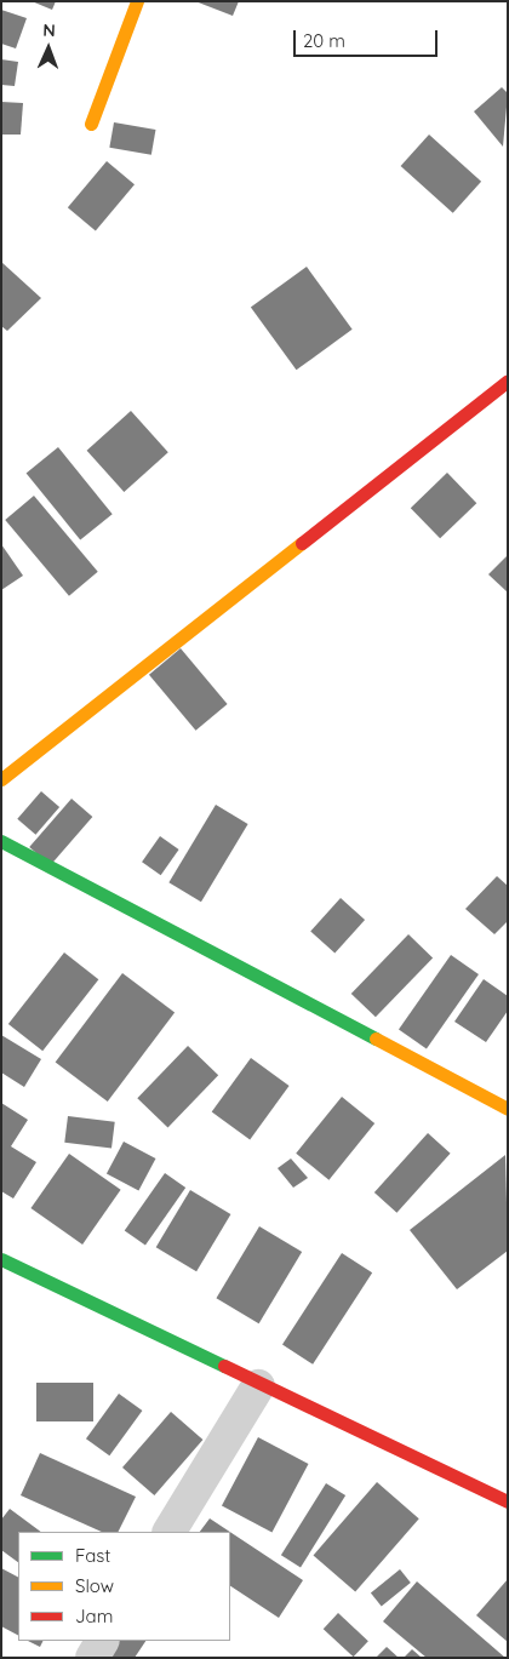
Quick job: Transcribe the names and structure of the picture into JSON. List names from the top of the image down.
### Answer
{
  "legend": ["Fast", "Slow", "Jam"],
  "scale_bar": "20 m",
  "north": "top"
}
